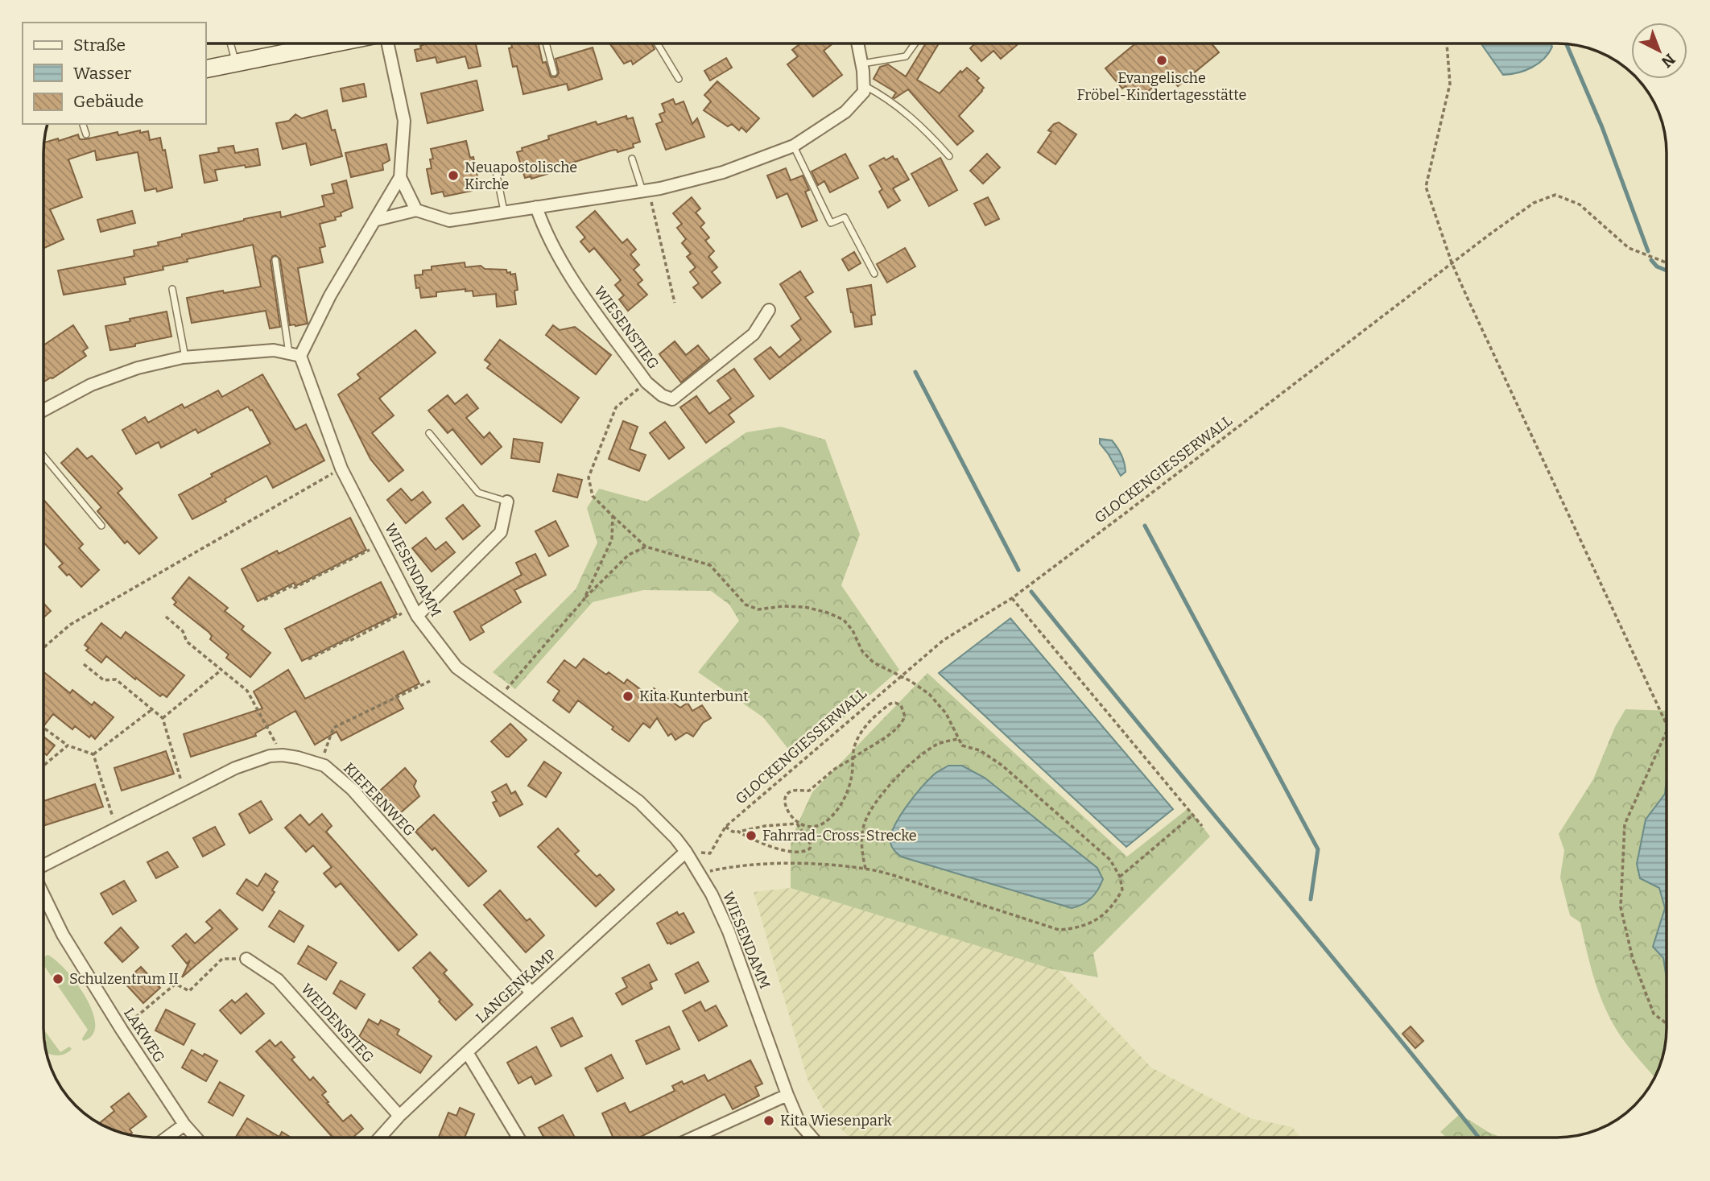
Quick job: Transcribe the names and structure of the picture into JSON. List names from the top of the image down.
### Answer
{
  "streets": {
    "street": [
      "WIESENSTIEG",
      "WIESENDAMM",
      "KIEFERNWEG",
      "LANGENKAMP",
      "WEIDENSTIEG",
      "LAKWEG"
    ],
    "path": ["GLOCKENGIESSERWALL"]
  },
  "crossings": [
    ["GLOCKENGIESSERWALL", "WIESENDAMM"],
    ["GLOCKENGIESSERWALL", "LANGENKAMP"],
    ["WIESENDAMM", "LANGENKAMP"],
    ["KIEFERNWEG", "LANGENKAMP"],
    ["LANGENKAMP", "WEIDENSTIEG"]
  ],
  "places": [
    "Evangelische Fröbel-Kindertagesstätte",
    "Neuapostolische Kirche",
    "Kita Kunterbunt",
    "Fahrrad-Cross-Strecke",
    "Schulzentrum II",
    "Kita Wiesenpark"
  ],
  "legend": ["Straße", "Wasser", "Gebäude"],
  "north": "bottom right"
}
